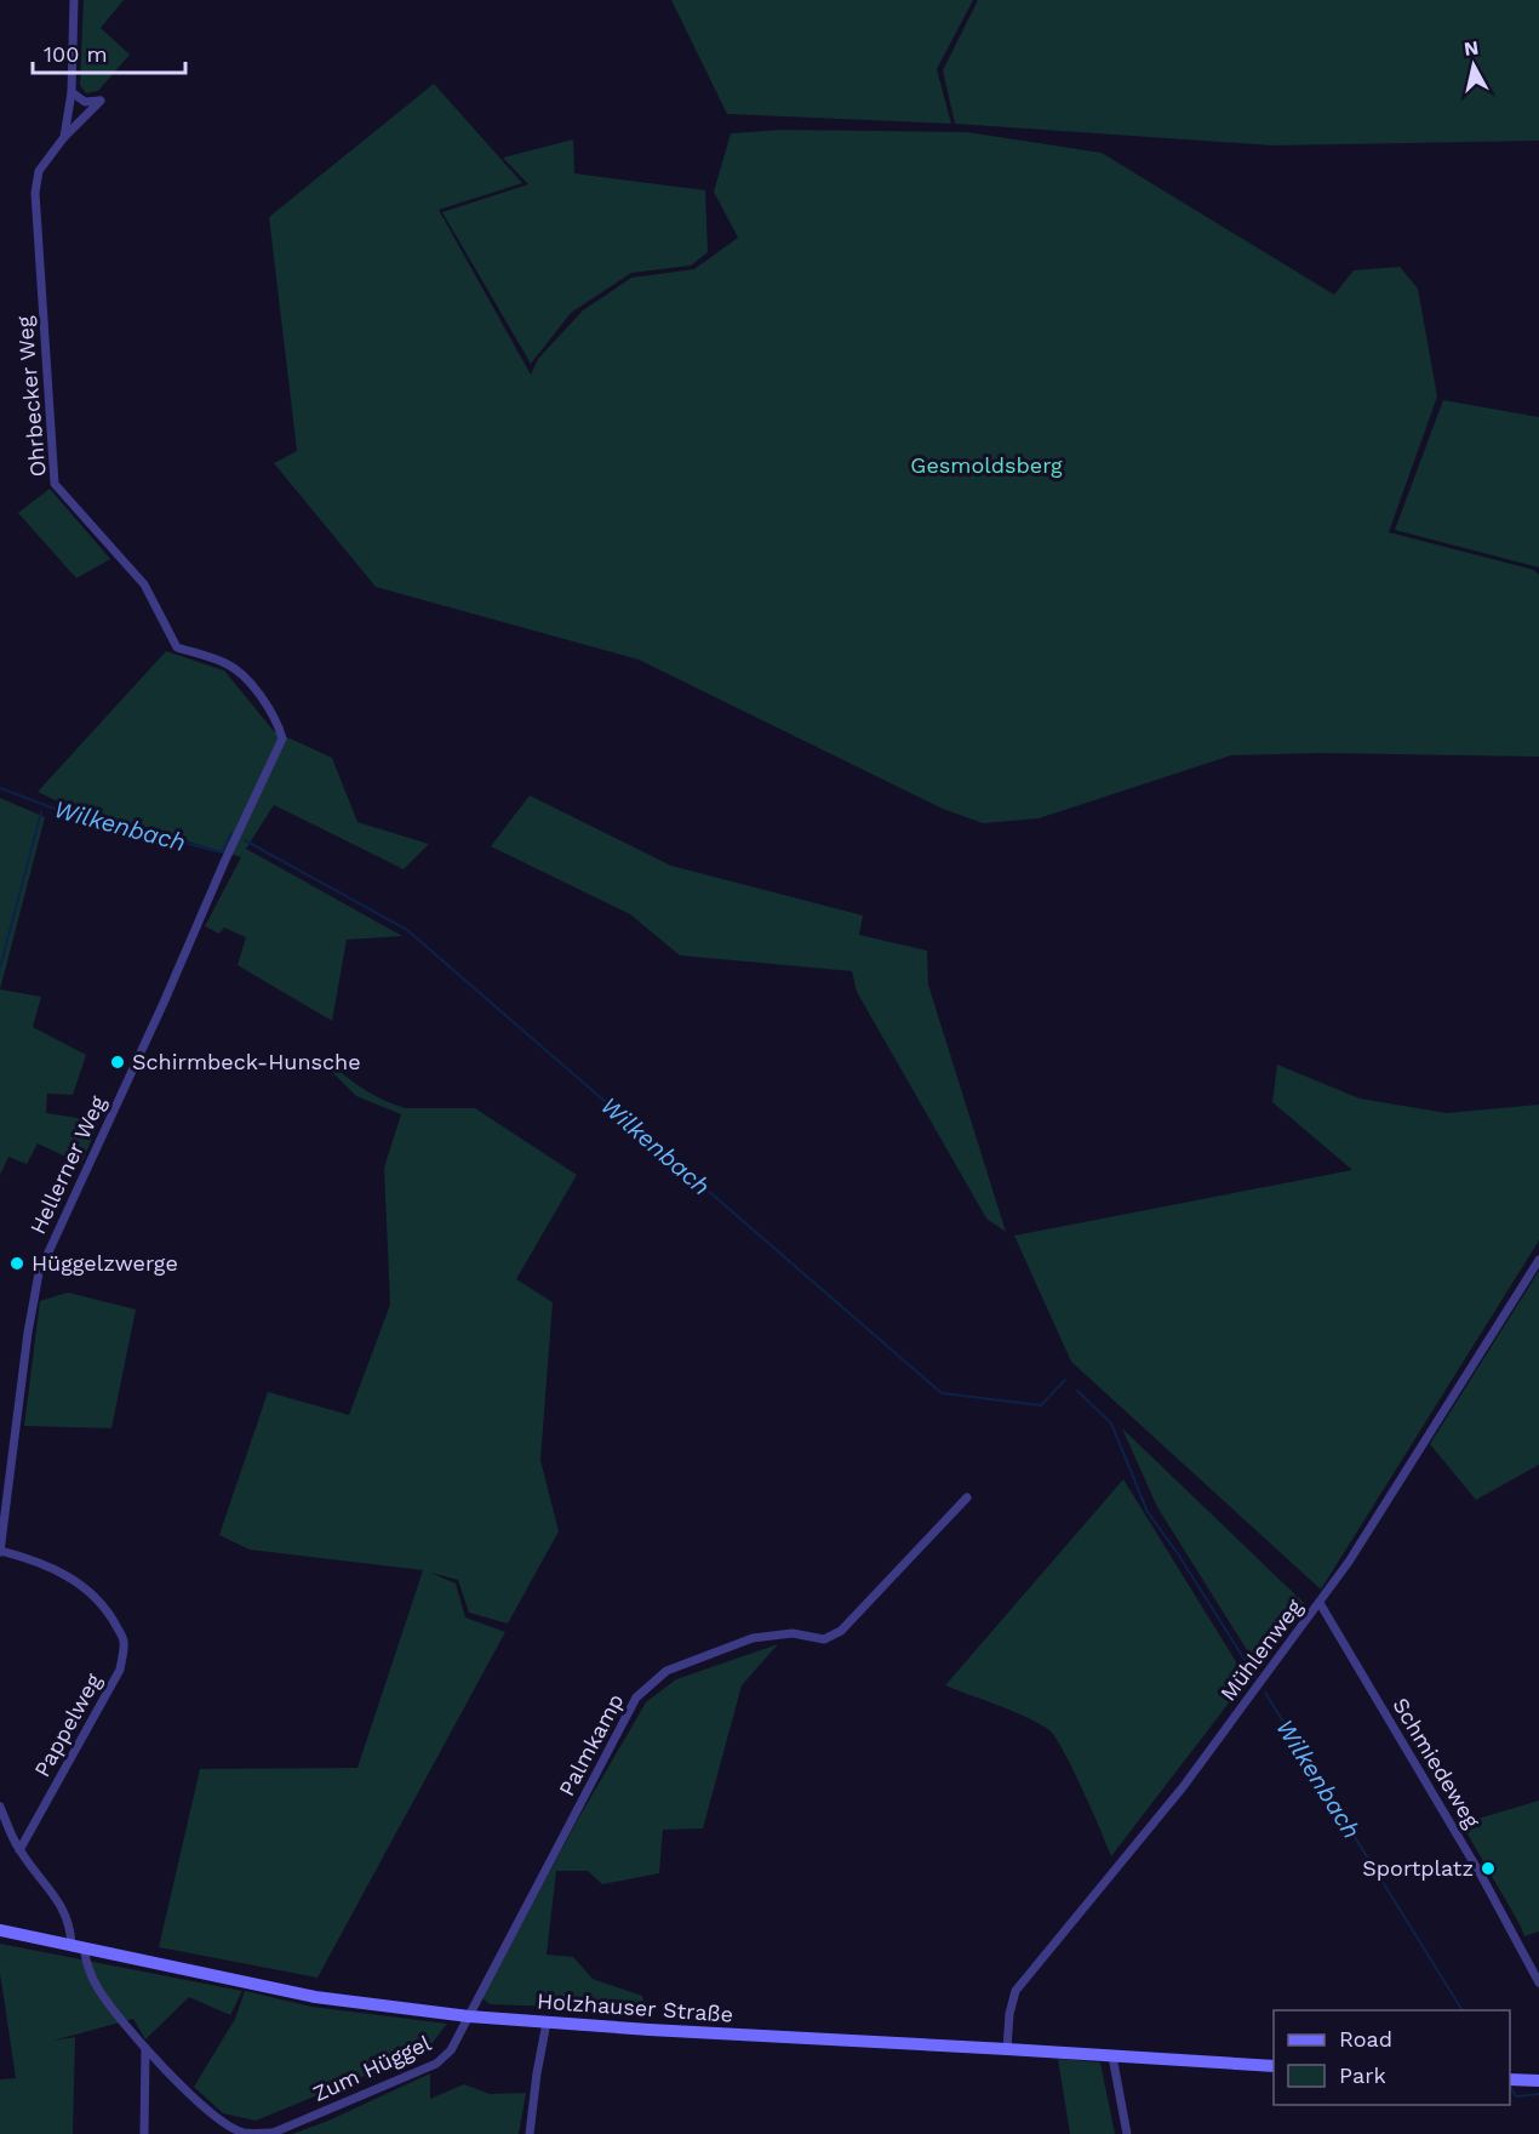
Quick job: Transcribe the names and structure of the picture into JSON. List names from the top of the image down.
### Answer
{
  "streets": {
    "street": [
      "Ohrbecker Weg",
      "Hellerner Weg",
      "Mühlenweg",
      "Pappelweg",
      "Palmkamp",
      "Schmiedeweg",
      "Holzhauser Straße",
      "Zum Hüggel"
    ]
  },
  "crossings": [
    ["Ohrbecker Weg", "Hellerner Weg"],
    ["Hellerner Weg", "Pappelweg"],
    ["Mühlenweg", "Schmiedeweg"],
    ["Mühlenweg", "Holzhauser Straße"],
    ["Palmkamp", "Holzhauser Straße"],
    ["Palmkamp", "Zum Hüggel"],
    ["Holzhauser Straße", "Zum Hüggel"]
  ],
  "water": ["Wilkenbach"],
  "parks": ["Gesmoldsberg"],
  "places": ["Schirmbeck-Hunsche", "Hüggelzwerge", "Sportplatz"],
  "legend": ["Road", "Park"],
  "scale_bar": "100 m",
  "north": "top"
}
